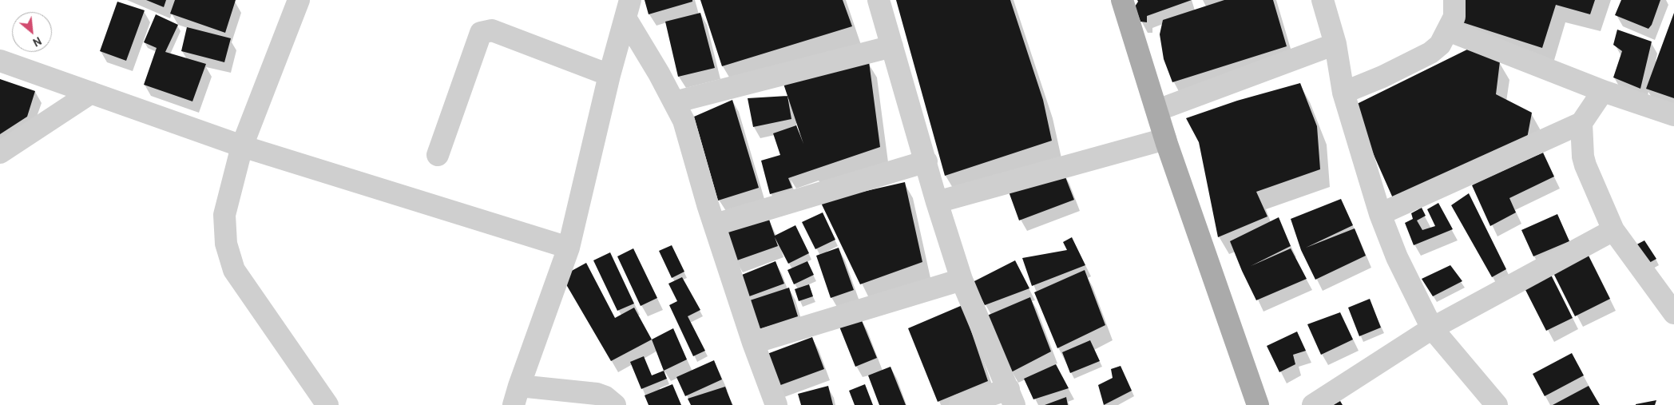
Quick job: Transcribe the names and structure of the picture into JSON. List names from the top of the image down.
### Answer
{
  "north": "bottom right"
}
